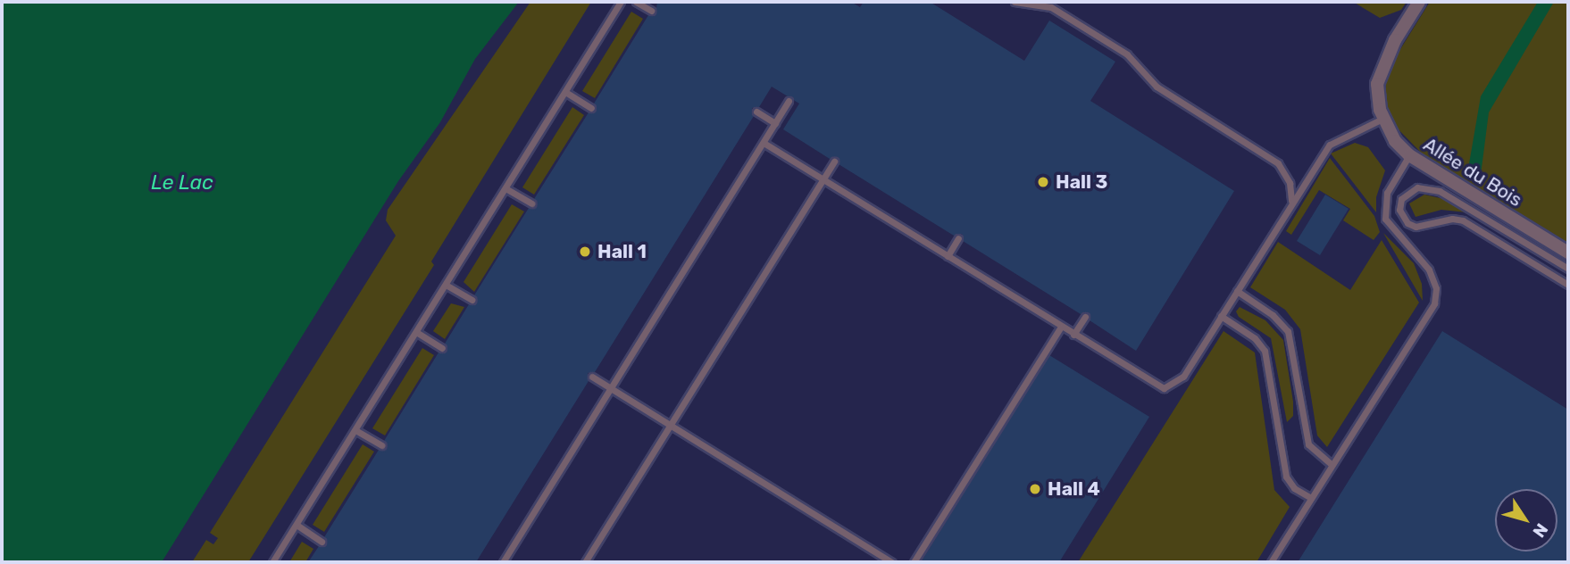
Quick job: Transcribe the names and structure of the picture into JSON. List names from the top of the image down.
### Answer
{
  "streets": {
    "street": ["Allée du Bois"]
  },
  "water": ["Le Lac"],
  "places": ["Hall 3", "Hall 1", "Hall 4"],
  "north": "bottom right"
}
